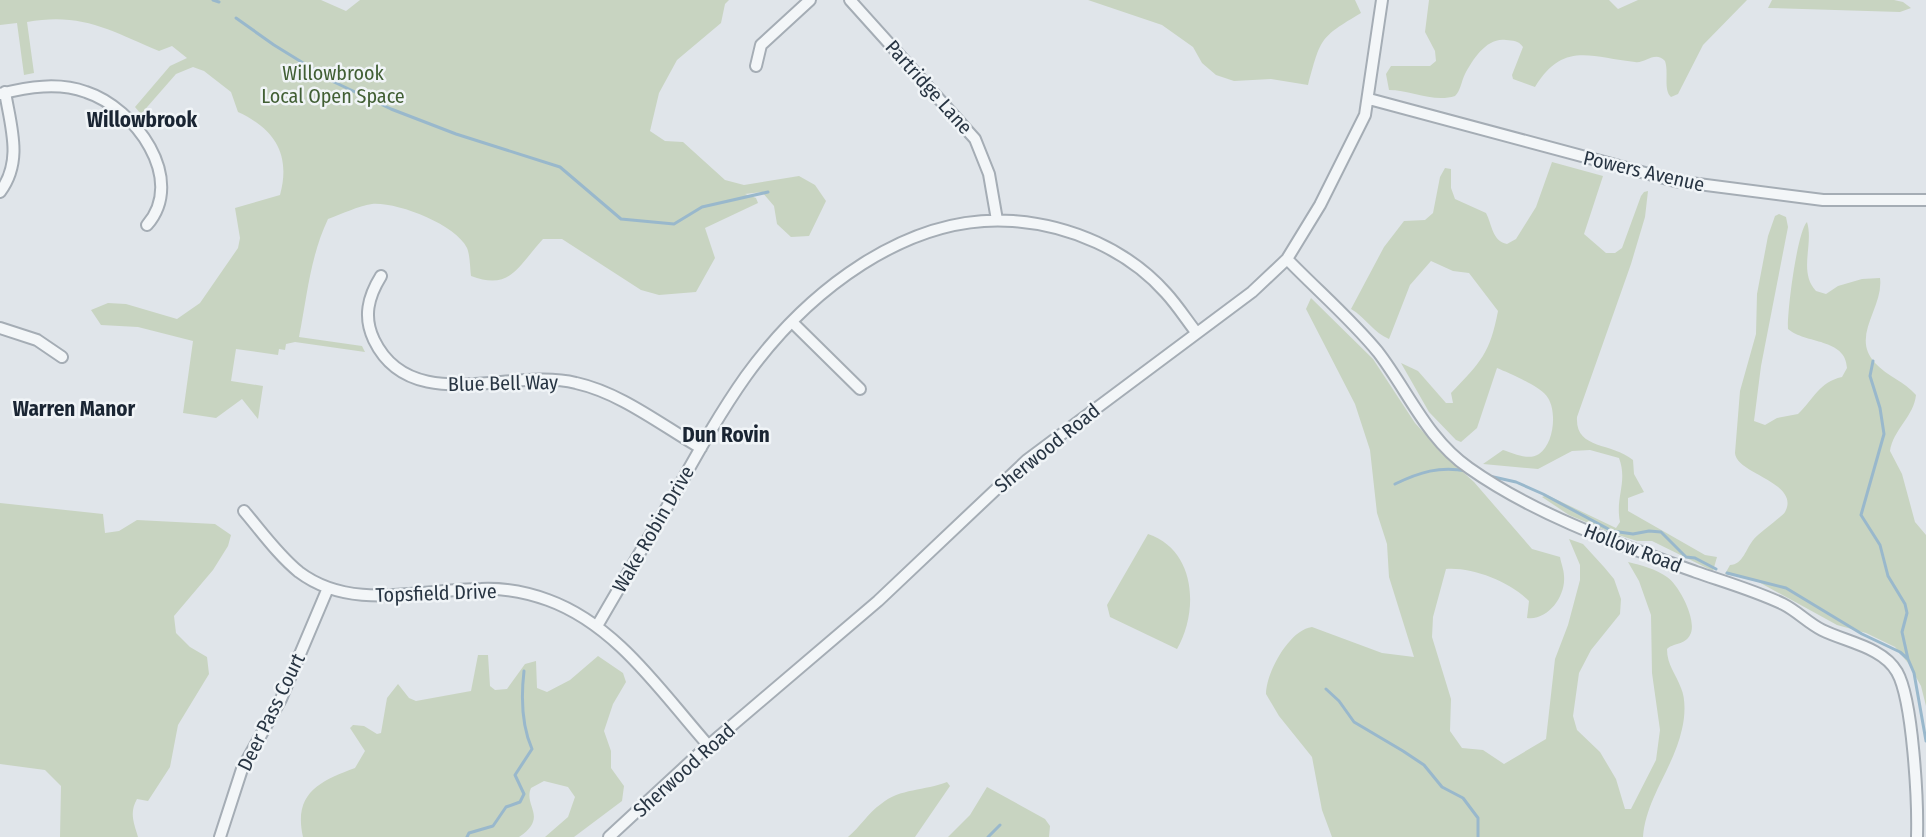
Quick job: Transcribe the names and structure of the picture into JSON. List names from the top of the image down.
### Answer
{
  "streets": {
    "street": [
      "Partridge Lane",
      "Powers Avenue",
      "Blue Bell Way",
      "Sherwood Road",
      "Wake Robin Drive",
      "Hollow Road",
      "Topsfield Drive",
      "Deer Pass Court"
    ]
  },
  "crossings": [
    ["Partridge Lane", "Wake Robin Drive"],
    ["Powers Avenue", "Sherwood Road"],
    ["Blue Bell Way", "Wake Robin Drive"],
    ["Sherwood Road", "Wake Robin Drive"],
    ["Sherwood Road", "Hollow Road"],
    ["Sherwood Road", "Topsfield Drive"],
    ["Wake Robin Drive", "Topsfield Drive"],
    ["Topsfield Drive", "Deer Pass Court"]
  ],
  "districts": ["Willowbrook", "Warren Manor", "Dun Rovin"],
  "parks": ["Willowbrook Local Open Space"]
}
